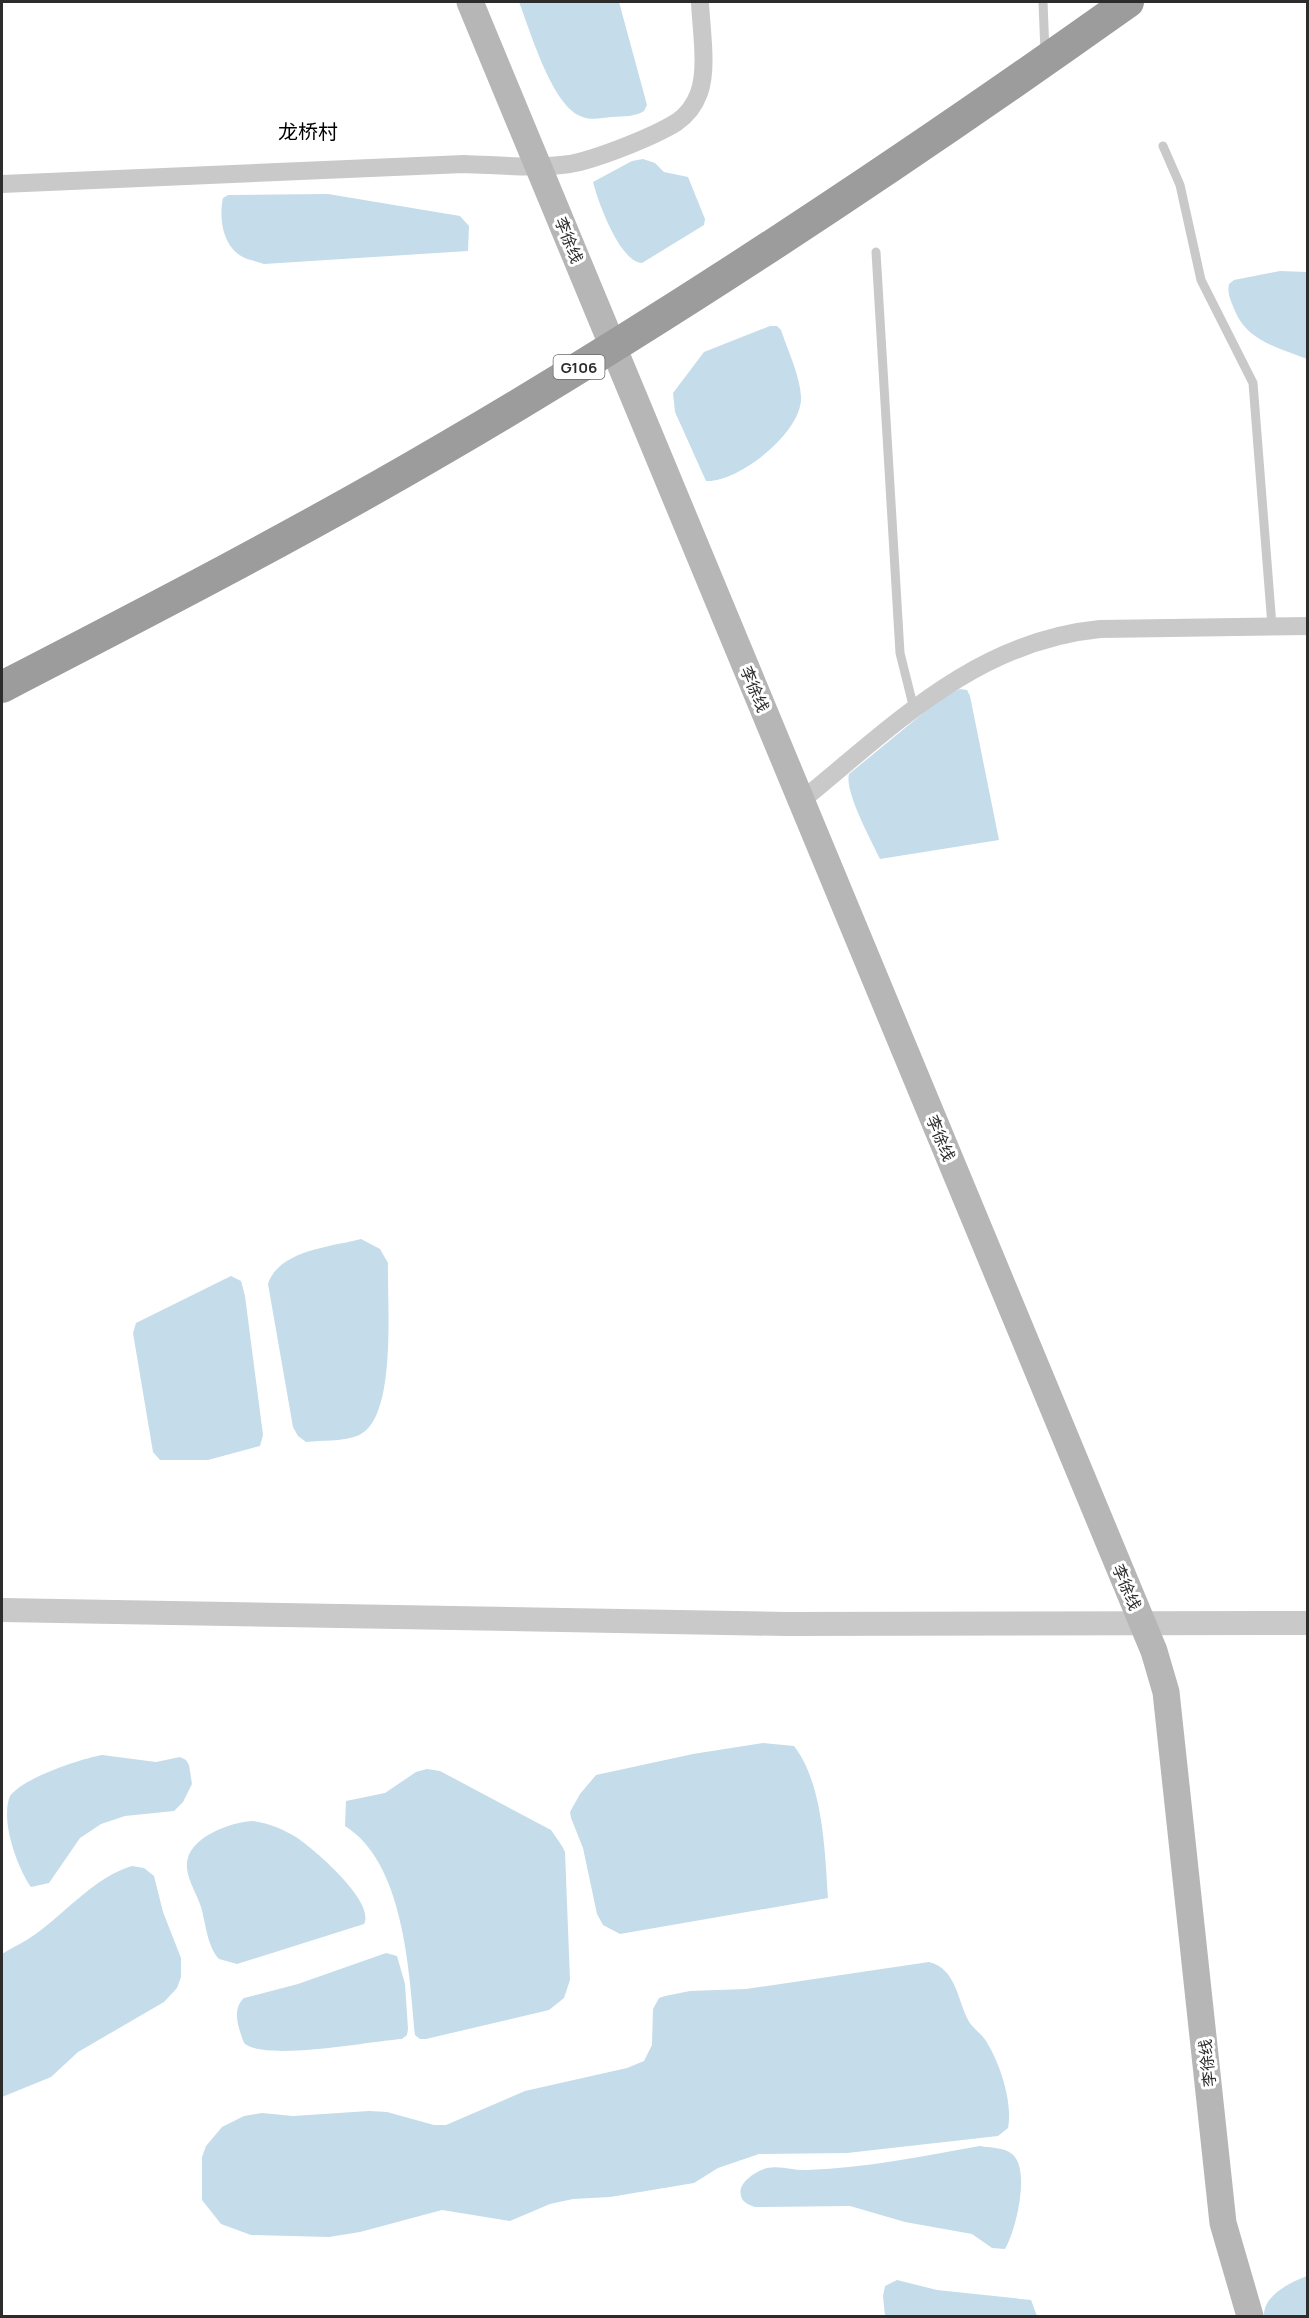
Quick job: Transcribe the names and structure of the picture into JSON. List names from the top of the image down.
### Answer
{
  "streets": {
    "highway": ["G106"],
    "main road": ["李徐线"]
  },
  "crossings": [
    ["李徐线", "G106"]
  ],
  "districts": ["龙桥村"]
}
